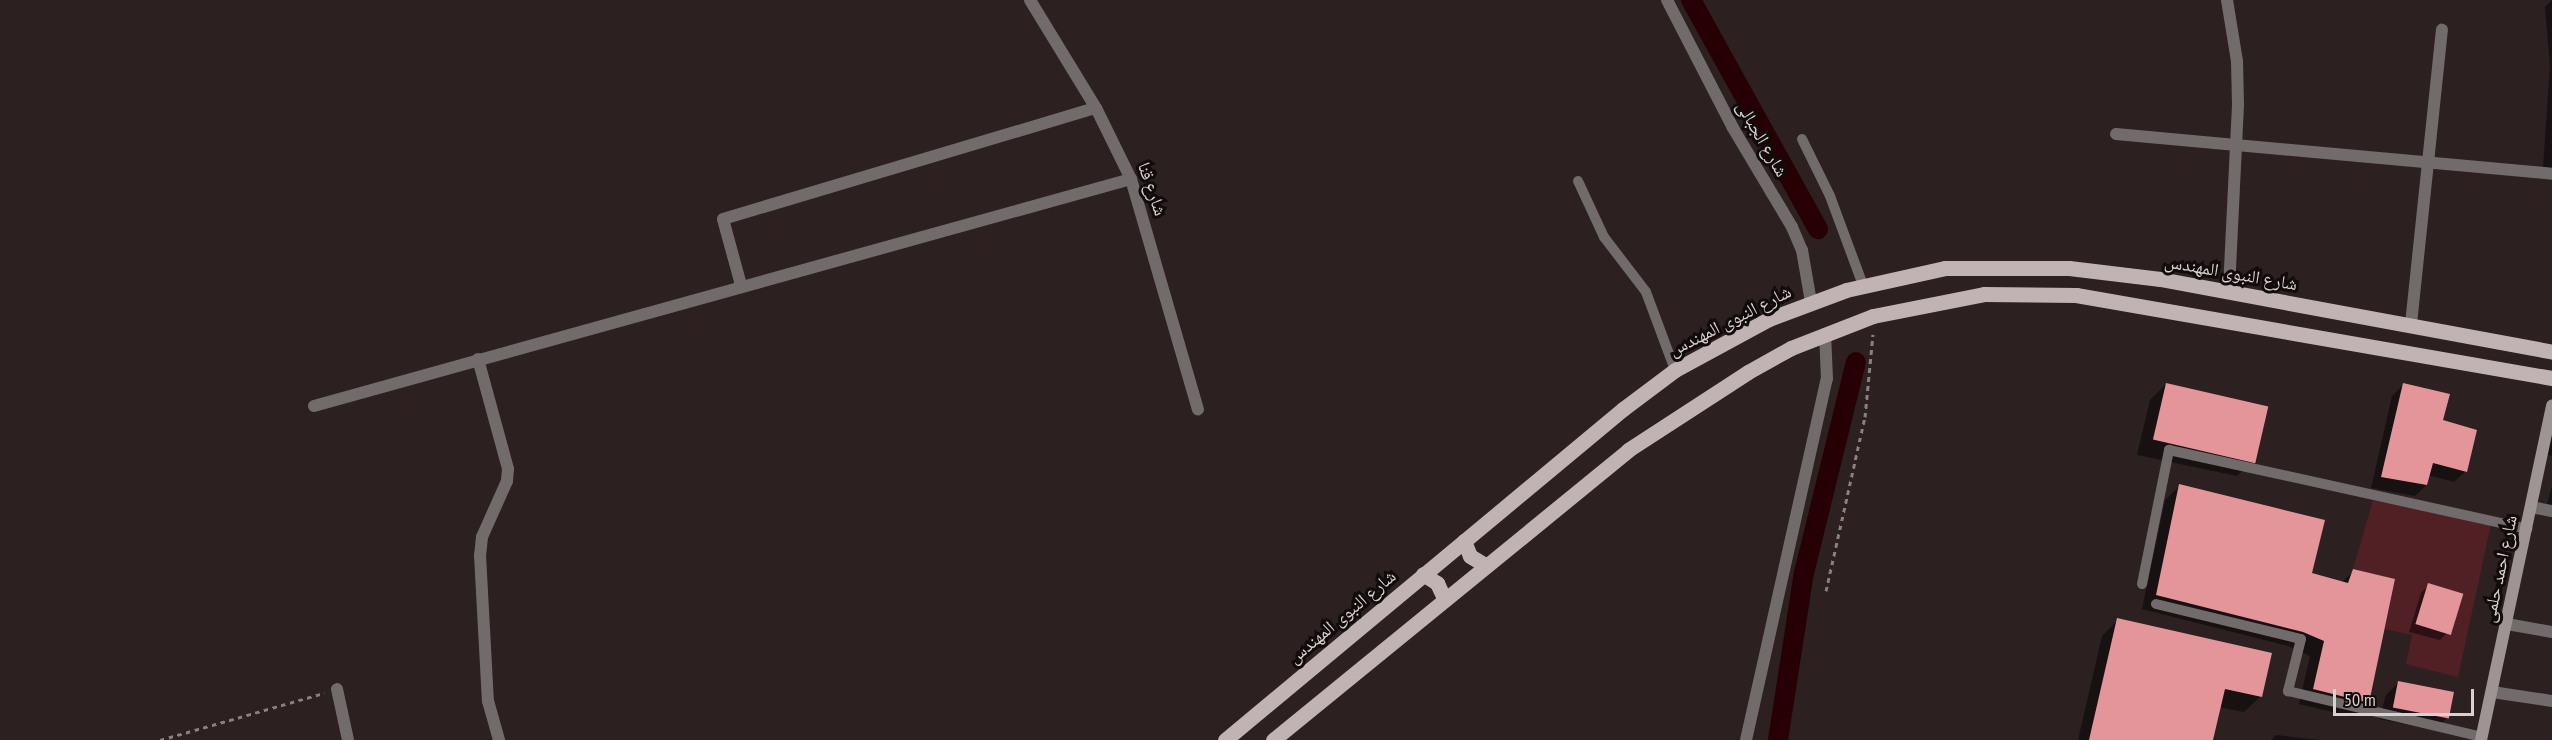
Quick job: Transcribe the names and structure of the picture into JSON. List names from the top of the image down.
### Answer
{
  "streets": {
    "main road": ["شارع النبوى المهندس", "شارع احمد حلمى"],
    "street": ["شارع الجبالى", "شارع قنا"]
  },
  "crossings": [
    ["شارع الجبالى", "شارع النبوى المهندس"]
  ],
  "scale_bar": "50 m"
}
